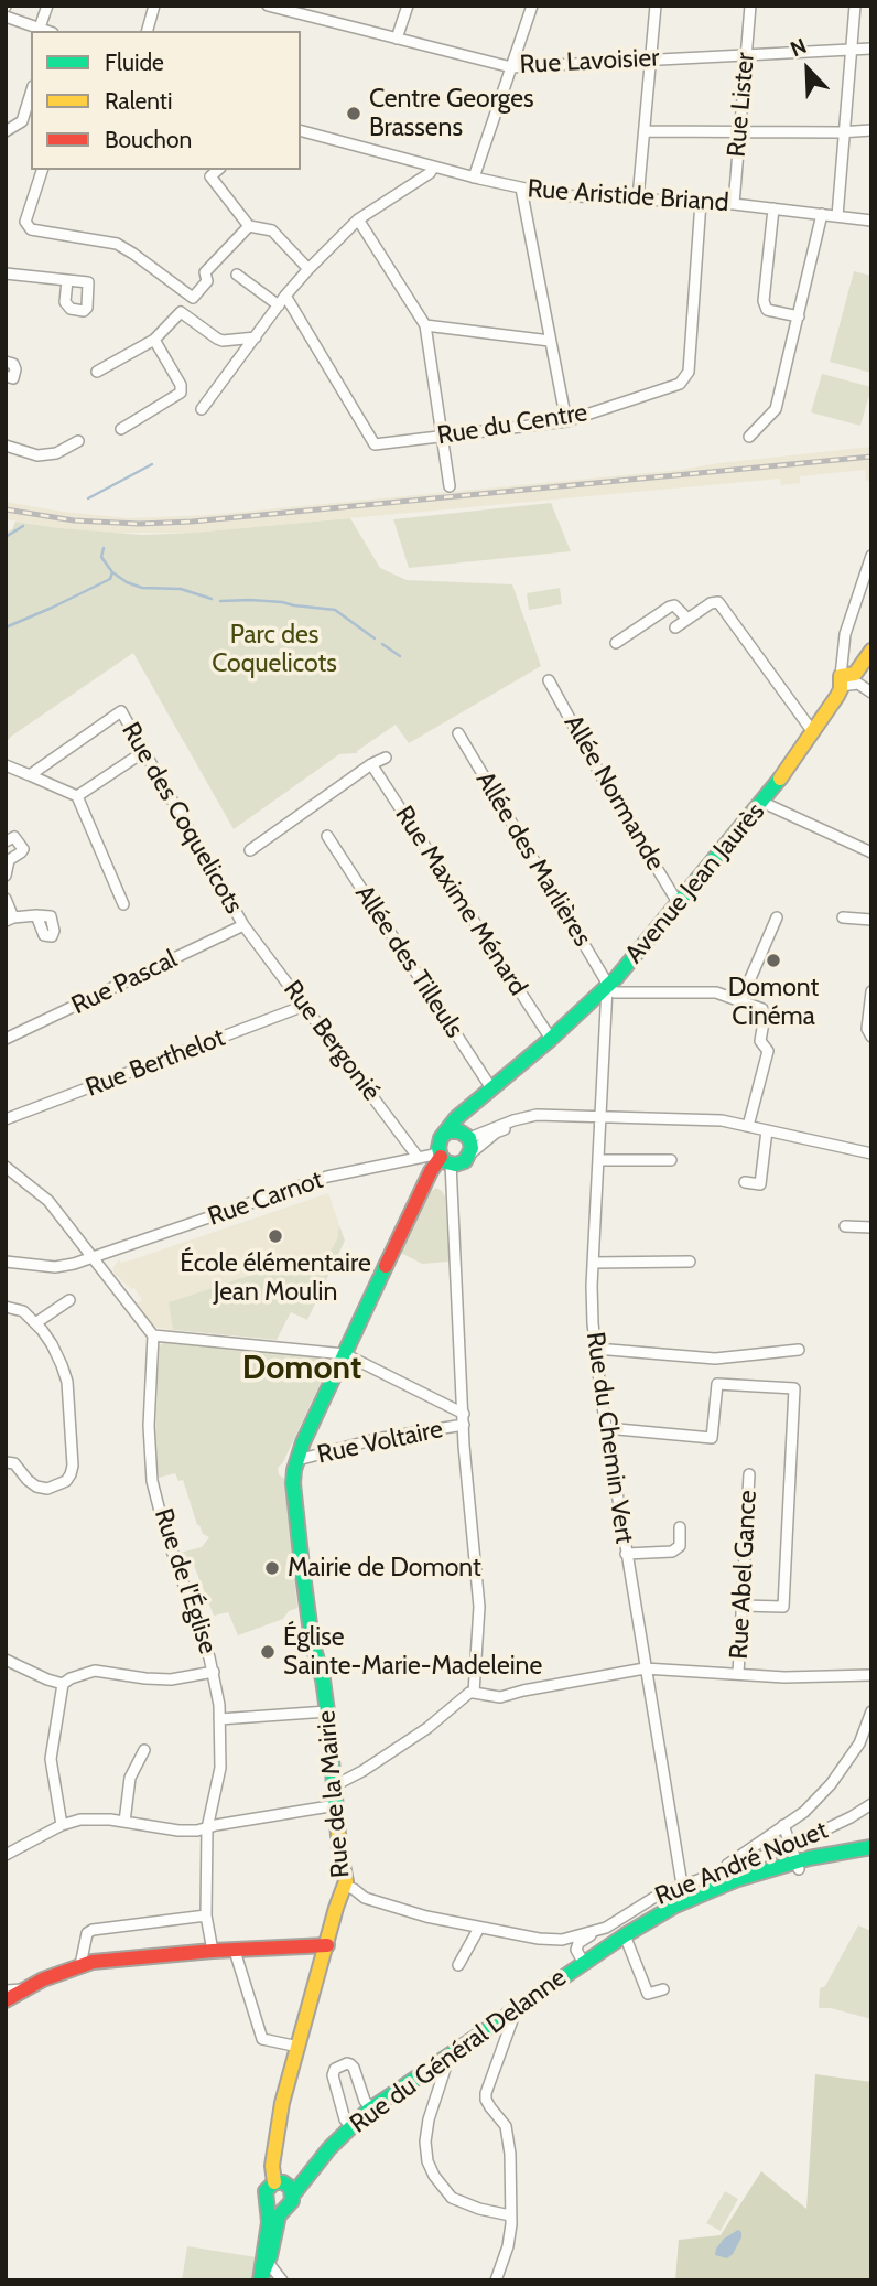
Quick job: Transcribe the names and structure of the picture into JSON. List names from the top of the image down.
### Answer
{
  "streets": {
    "street": [
      "Rue Lavoisier",
      "Rue Lister",
      "Rue Aristide Briand",
      "Rue du Centre",
      "Allée Normande",
      "Rue des Coquelicots",
      "Allée des Marlières",
      "Avenue Jean Jaurès",
      "Rue Maxime Ménard",
      "Allée des Tilleuls",
      "Rue Pascal",
      "Rue Bergonié",
      "Rue Berthelot",
      "Rue Carnot",
      "Rue du Chemin Vert",
      "Rue Voltaire",
      "Rue Abel Gance",
      "Rue de l'Église",
      "Rue de la Mairie",
      "Rue André Nouet",
      "Rue du Général Delanne"
    ]
  },
  "crossings": [
    ["Rue Lavoisier", "Rue Lister"],
    ["Rue Lister", "Rue Aristide Briand"],
    ["Rue Aristide Briand", "Rue du Centre"],
    ["Allée Normande", "Avenue Jean Jaurès"],
    ["Rue des Coquelicots", "Rue Pascal"],
    ["Rue des Coquelicots", "Rue Bergonié"],
    ["Allée des Marlières", "Avenue Jean Jaurès"],
    ["Allée des Marlières", "Rue du Chemin Vert"],
    ["Avenue Jean Jaurès", "Rue Maxime Ménard"],
    ["Avenue Jean Jaurès", "Allée des Tilleuls"],
    ["Avenue Jean Jaurès", "Rue Carnot"],
    ["Avenue Jean Jaurès", "Rue du Chemin Vert"],
    ["Avenue Jean Jaurès", "Rue de la Mairie"],
    ["Rue Pascal", "Rue Bergonié"],
    ["Rue Bergonié", "Rue Berthelot"],
    ["Rue Bergonié", "Rue Carnot"],
    ["Rue Carnot", "Rue de la Mairie"],
    ["Rue du Chemin Vert", "Rue André Nouet"],
    ["Rue Voltaire", "Rue de la Mairie"],
    ["Rue de la Mairie", "Rue André Nouet"],
    ["Rue de la Mairie", "Rue du Général Delanne"]
  ],
  "districts": ["Domont"],
  "parks": ["Parc des Coquelicots"],
  "places": [
    "Centre Georges Brassens",
    "Domont Cinéma",
    "École élémentaire Jean Moulin",
    "Mairie de Domont",
    "Église Sainte-Marie-Madeleine"
  ],
  "legend": ["Fluide", "Ralenti", "Bouchon"],
  "north": "top left"
}
